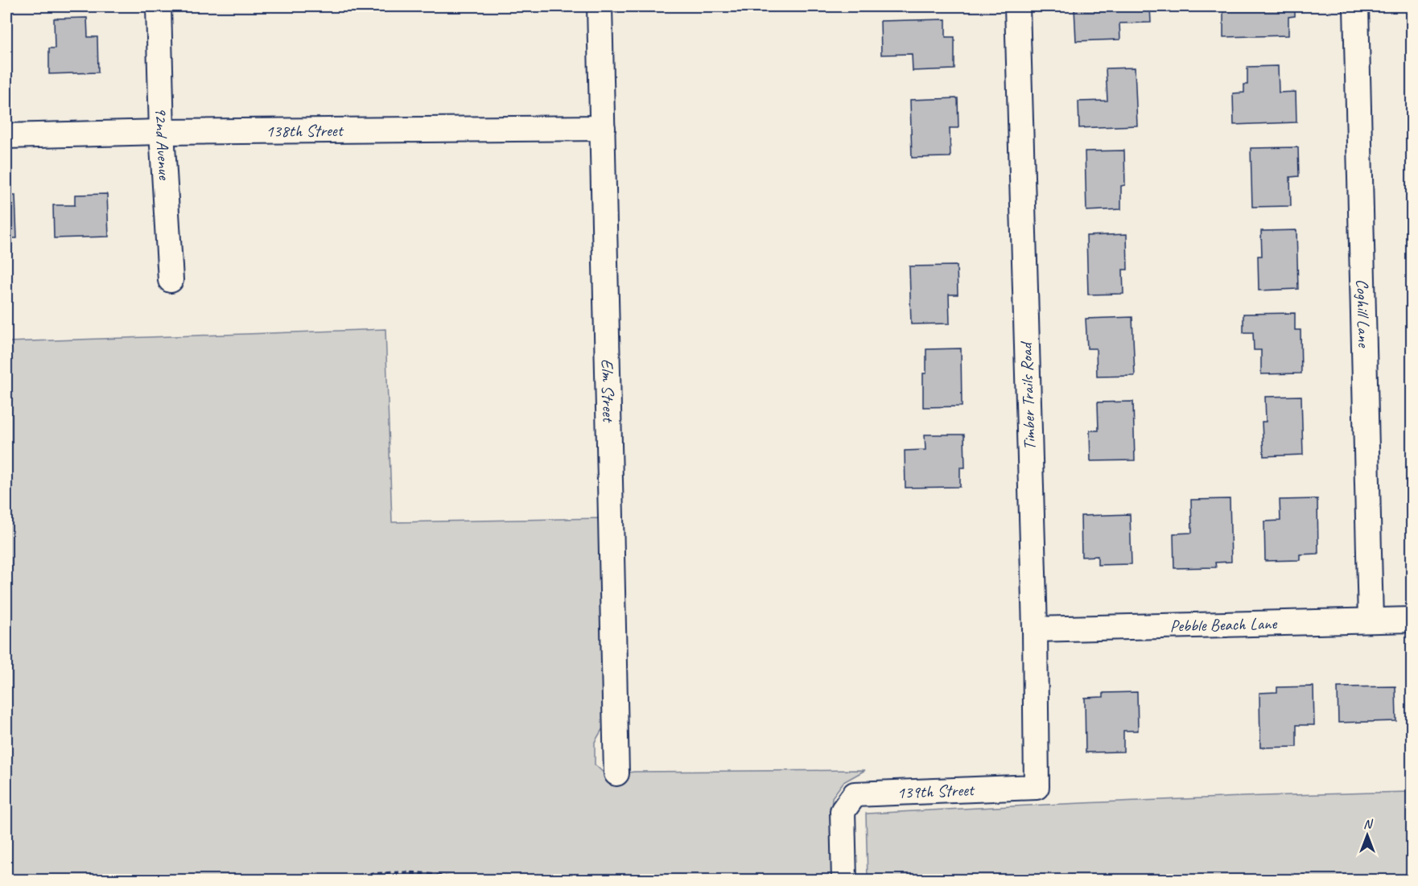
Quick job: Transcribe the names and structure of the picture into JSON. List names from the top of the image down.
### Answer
{
  "streets": {
    "street": [
      "138th Street",
      "92nd Avenue",
      "Coghill Lane",
      "Elm Street",
      "Timber Trails Road",
      "Pebble Beach Lane",
      "139th Street"
    ]
  },
  "crossings": [
    ["138th Street", "92nd Avenue"],
    ["138th Street", "Elm Street"],
    ["Coghill Lane", "Pebble Beach Lane"],
    ["Timber Trails Road", "Pebble Beach Lane"],
    ["Timber Trails Road", "139th Street"]
  ],
  "north": "top"
}
